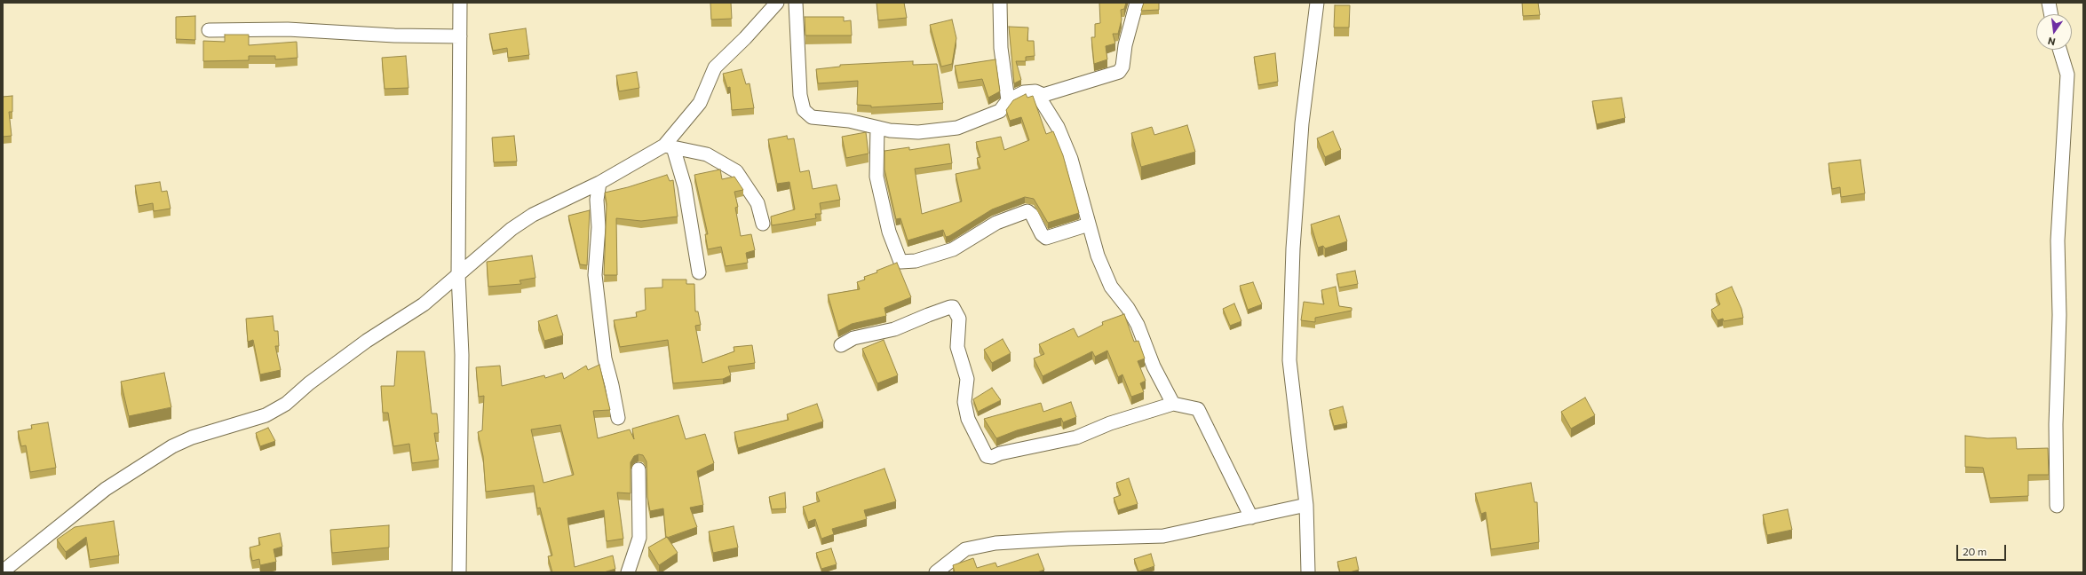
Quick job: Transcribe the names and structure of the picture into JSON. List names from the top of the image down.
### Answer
{
  "scale_bar": "20 m",
  "north": "bottom"
}
